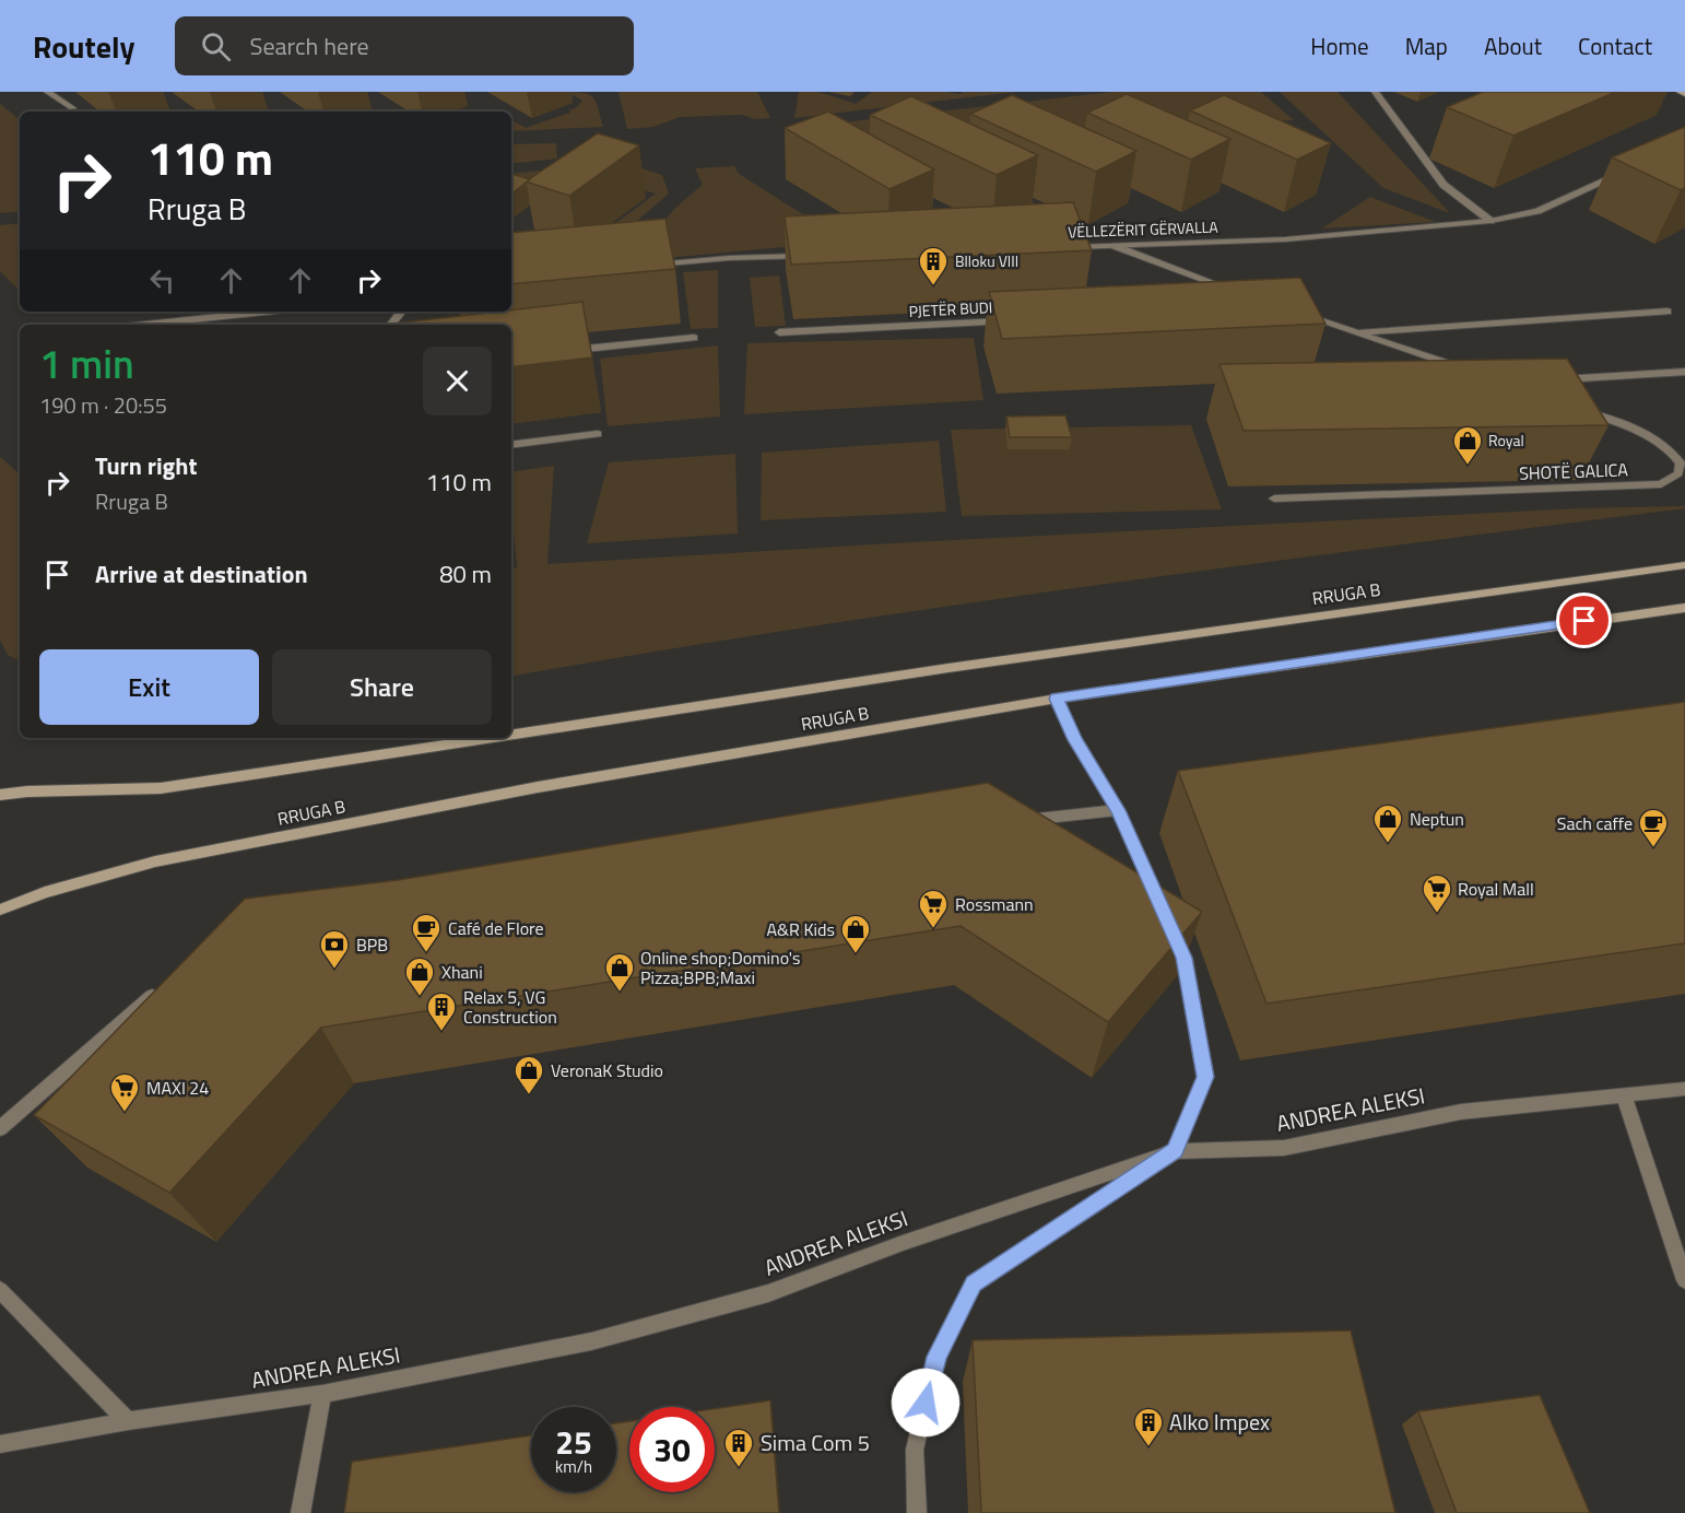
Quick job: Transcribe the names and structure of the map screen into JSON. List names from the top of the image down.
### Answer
{
  "streets": {
    "main road": ["RRUGA B"],
    "street": [
      "VËLLEZËRIT GËRVALLA",
      "PJETËR BUDI",
      "SHOTË GALICA",
      "ANDREA ALEKSI"
    ]
  },
  "places": {
    "building": [
      "Blloku VIII",
      "Relax 5, VG Construction",
      "Alko Impex",
      "Sima Com 5"
    ],
    "shop": [
      "Royal",
      "Neptun",
      "A&R Kids",
      "Online shop;Domino's Pizza;BPB;Maxi",
      "Xhani",
      "VeronaK Studio"
    ],
    "cafe": ["Sach caffe", "Café de Flore"],
    "supermarket": ["Royal Mall", "Rossmann", "MAXI 24"],
    "bank": ["BPB"]
  },
  "page": {
    "header": "Routely",
    "search": "Search here",
    "nav": [
      "Home",
      "Map",
      "About",
      "Contact"
    ],
    "turn": ["110 m", "Rruga B"],
    "heading": ["1 min", "190 m · 20:55"],
    "list": [
      {
        "name": "Turn right",
        "note": "Rruga B",
        "value": "110 m"
      },
      {
        "name": "Arrive at destination",
        "value": "80 m"
      }
    ],
    "buttons": ["Exit", "Share"],
    "speed": "25 km/h",
    "limit": "30"
  }
}
